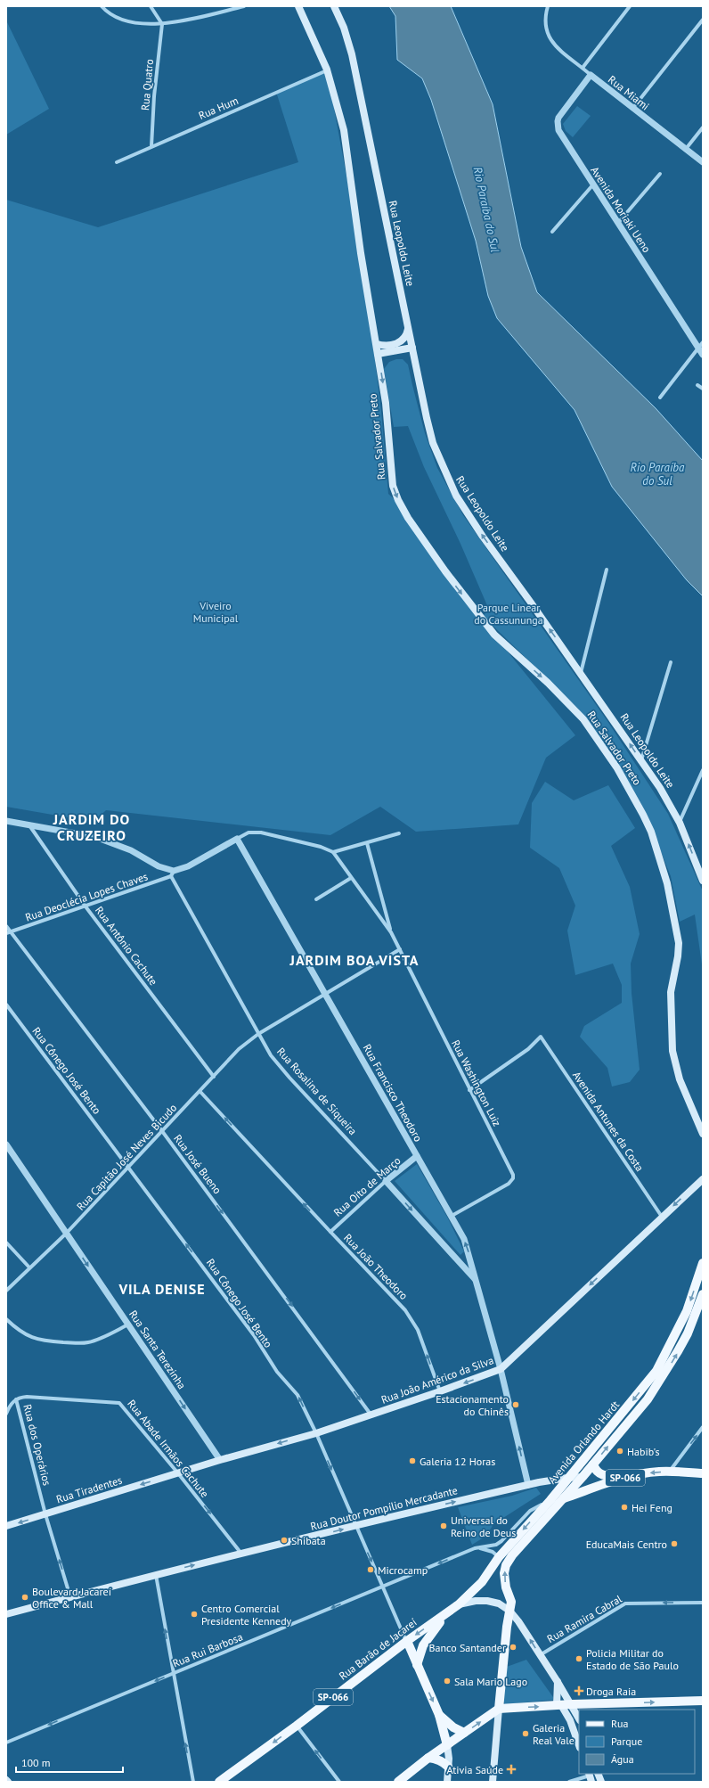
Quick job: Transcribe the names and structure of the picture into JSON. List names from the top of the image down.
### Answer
{
  "streets": {
    "main road": [
      "Rua Leopoldo Leite",
      "Rua Salvador Preto",
      "Rua João Américo da Silva",
      "Avenida Orlando Hardt",
      "SP-066",
      "Rua Tiradentes",
      "Rua Doutor Pompílio Mercadante",
      "Rua Barão de Jacareí"
    ],
    "street": [
      "Rua Quatro",
      "Rua Miami",
      "Rua Hum",
      "Avenida Moriaki Ueno",
      "Rua Deoclécia Lopes Chaves",
      "Rua Antônio Cachute",
      "Rua Cônego José Bento",
      "Rua Washington Luiz",
      "Rua Rosalina de Siqueira",
      "Rua Francisco Theodoro",
      "Avenida Antunes da Costa",
      "Rua Capitão José Neves Bicudo",
      "Rua José Bueno",
      "Rua Oito de Março",
      "Rua João Theodoro",
      "Rua Santa Terezinha",
      "Rua dos Operários",
      "Rua Abade Irmãos Cachute",
      "Rua Ramira Cabral",
      "Rua Rui Barbosa"
    ]
  },
  "crossings": [
    ["Rua Quatro", "Rua Hum"],
    ["Rua Miami", "Avenida Moriaki Ueno"],
    ["Rua Hum", "Rua Salvador Preto"],
    ["Rua Deoclécia Lopes Chaves", "Rua Antônio Cachute"],
    ["Rua Deoclécia Lopes Chaves", "Rua Rosalina de Siqueira"],
    ["Rua Deoclécia Lopes Chaves", "Rua José Bueno"],
    ["Rua Antônio Cachute", "Rua Capitão José Neves Bicudo"],
    ["Rua Cônego José Bento", "Rua Capitão José Neves Bicudo"],
    ["Rua Cônego José Bento", "Rua João Américo da Silva"],
    ["Rua Cônego José Bento", "Rua Doutor Pompílio Mercadante"],
    ["Rua Cônego José Bento", "Rua Barão de Jacareí"],
    ["Rua Cônego José Bento", "Rua Rui Barbosa"],
    ["Rua Washington Luiz", "Rua Francisco Theodoro"],
    ["Rua Washington Luiz", "Avenida Antunes da Costa"],
    ["Rua Washington Luiz", "Rua Capitão José Neves Bicudo"],
    ["Rua Rosalina de Siqueira", "Rua Francisco Theodoro"],
    ["Rua Rosalina de Siqueira", "Rua Capitão José Neves Bicudo"],
    ["Rua Rosalina de Siqueira", "Rua Oito de Março"],
    ["Rua Francisco Theodoro", "Rua Capitão José Neves Bicudo"],
    ["Rua Francisco Theodoro", "Rua Oito de Março"],
    ["Rua Francisco Theodoro", "Rua João Américo da Silva"],
    ["Rua Francisco Theodoro", "Rua Doutor Pompílio Mercadante"],
    ["Avenida Antunes da Costa", "Rua João Américo da Silva"],
    ["Rua Capitão José Neves Bicudo", "Rua José Bueno"],
    ["Rua Capitão José Neves Bicudo", "Rua João Theodoro"],
    ["Rua Capitão José Neves Bicudo", "Rua Santa Terezinha"],
    ["Rua José Bueno", "Rua João Américo da Silva"],
    ["Rua Oito de Março", "Rua João Theodoro"],
    ["Rua João Theodoro", "Rua João Américo da Silva"],
    ["Rua Santa Terezinha", "Rua João Américo da Silva"],
    ["Rua João Américo da Silva", "Rua Abade Irmãos Cachute"],
    ["Rua João Américo da Silva", "Rua Tiradentes"],
    ["Avenida Orlando Hardt", "SP-066"],
    ["Avenida Orlando Hardt", "Rua Doutor Pompílio Mercadante"],
    ["Avenida Orlando Hardt", "Rua Barão de Jacareí"],
    ["Avenida Orlando Hardt", "Rua Rui Barbosa"],
    ["Rua dos Operários", "Rua Abade Irmãos Cachute"],
    ["Rua dos Operários", "Rua Tiradentes"],
    ["Rua dos Operários", "Rua Doutor Pompílio Mercadante"],
    ["Rua Abade Irmãos Cachute", "Rua Tiradentes"],
    ["Rua Abade Irmãos Cachute", "Rua Doutor Pompílio Mercadante"],
    ["SP-066", "Rua Rui Barbosa"]
  ],
  "one_way": [
    "Rua Leopoldo Leite",
    "Rua Salvador Preto",
    "Rua José Bueno",
    "Rua João Theodoro",
    "Rua Santa Terezinha",
    "Rua João Américo da Silva",
    "Rua dos Operários",
    "Rua Tiradentes",
    "Rua Doutor Pompílio Mercadante",
    "Rua Ramira Cabral",
    "Rua Rui Barbosa"
  ],
  "districts": ["JARDIM DO CRUZEIRO", "JARDIM BOA VISTA", "VILA DENISE"],
  "water": ["Rio Paraíba do Sul"],
  "parks": ["Viveiro Municipal", "Parque Linear do Cassununga"],
  "places": {
    "other": [
      "Estacionamento do Chinês",
      "Habib's",
      "Galeria 12 Horas",
      "Hei Feng",
      "Universal do Reino de Deus",
      "Shibata",
      "EducaMais Centro",
      "Microcamp",
      "Boulevard Jacareí Office & Mall",
      "Centro Comercial Presidente Kennedy",
      "Banco Santander",
      "Policia Militar do Estado de São Paulo",
      "Sala Mario Lago",
      "Galeria Real Vale"
    ],
    "health": ["Droga Raia", "Ativia Saúde"]
  },
  "legend": ["Rua", "Parque", "Água"],
  "scale_bar": "100 m"
}
